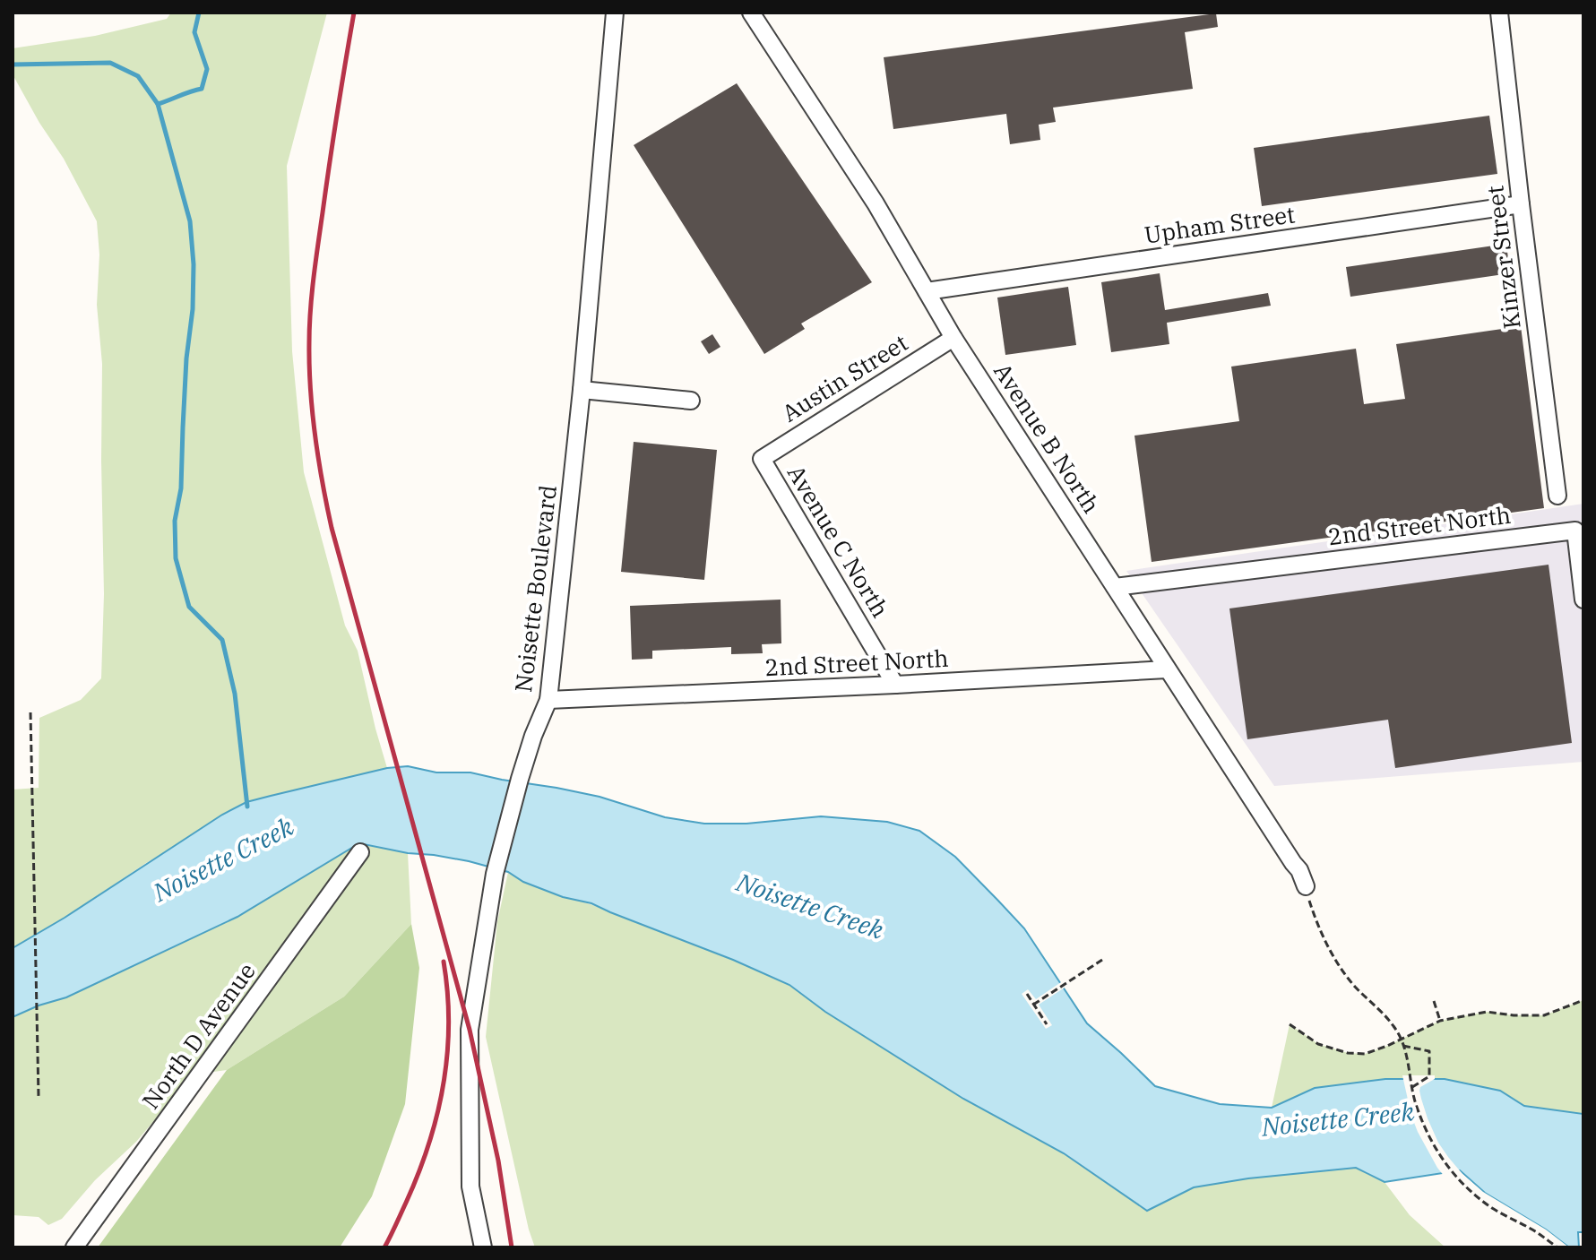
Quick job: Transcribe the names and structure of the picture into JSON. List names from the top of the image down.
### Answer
{
  "streets": {
    "street": [
      "Upham Street",
      "Kinzer Street",
      "Austin Street",
      "Avenue B North",
      "2nd Street North",
      "Avenue C North",
      "Noisette Boulevard",
      "North D Avenue"
    ]
  },
  "crossings": [
    ["Upham Street", "Kinzer Street"],
    ["Upham Street", "Avenue B North"],
    ["Austin Street", "Avenue B North"],
    ["Austin Street", "Avenue C North"],
    ["Avenue B North", "2nd Street North"],
    ["2nd Street North", "Avenue C North"],
    ["2nd Street North", "Noisette Boulevard"]
  ],
  "water": ["Noisette Creek"]
}
